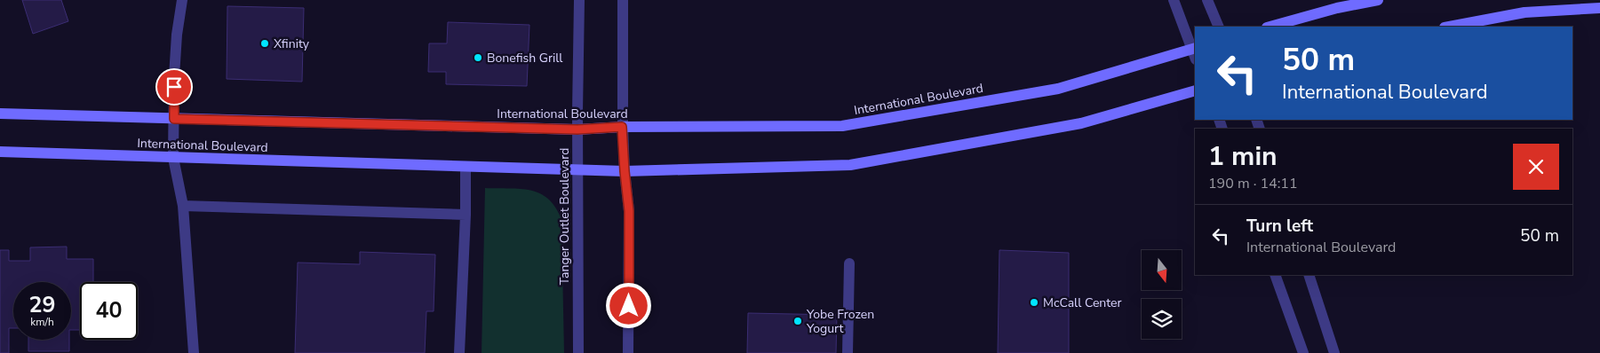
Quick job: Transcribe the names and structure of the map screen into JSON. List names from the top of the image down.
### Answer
{
  "streets": {
    "main road": ["International Boulevard"],
    "street": ["Tanger Outlet Boulevard"]
  },
  "crossings": [
    ["International Boulevard", "Tanger Outlet Boulevard"]
  ],
  "places": [
    "Xfinity",
    "Bonefish Grill",
    "McCall Center",
    "Yobe Frozen Yogurt"
  ],
  "north": "bottom",
  "page": {
    "turn": ["50 m", "International Boulevard"],
    "heading": ["1 min", "190 m · 14:11"],
    "list": [
      {
        "name": "Turn left",
        "note": "International Boulevard",
        "value": "50 m"
      }
    ],
    "speed": "29 km/h",
    "limit": "40"
  }
}
